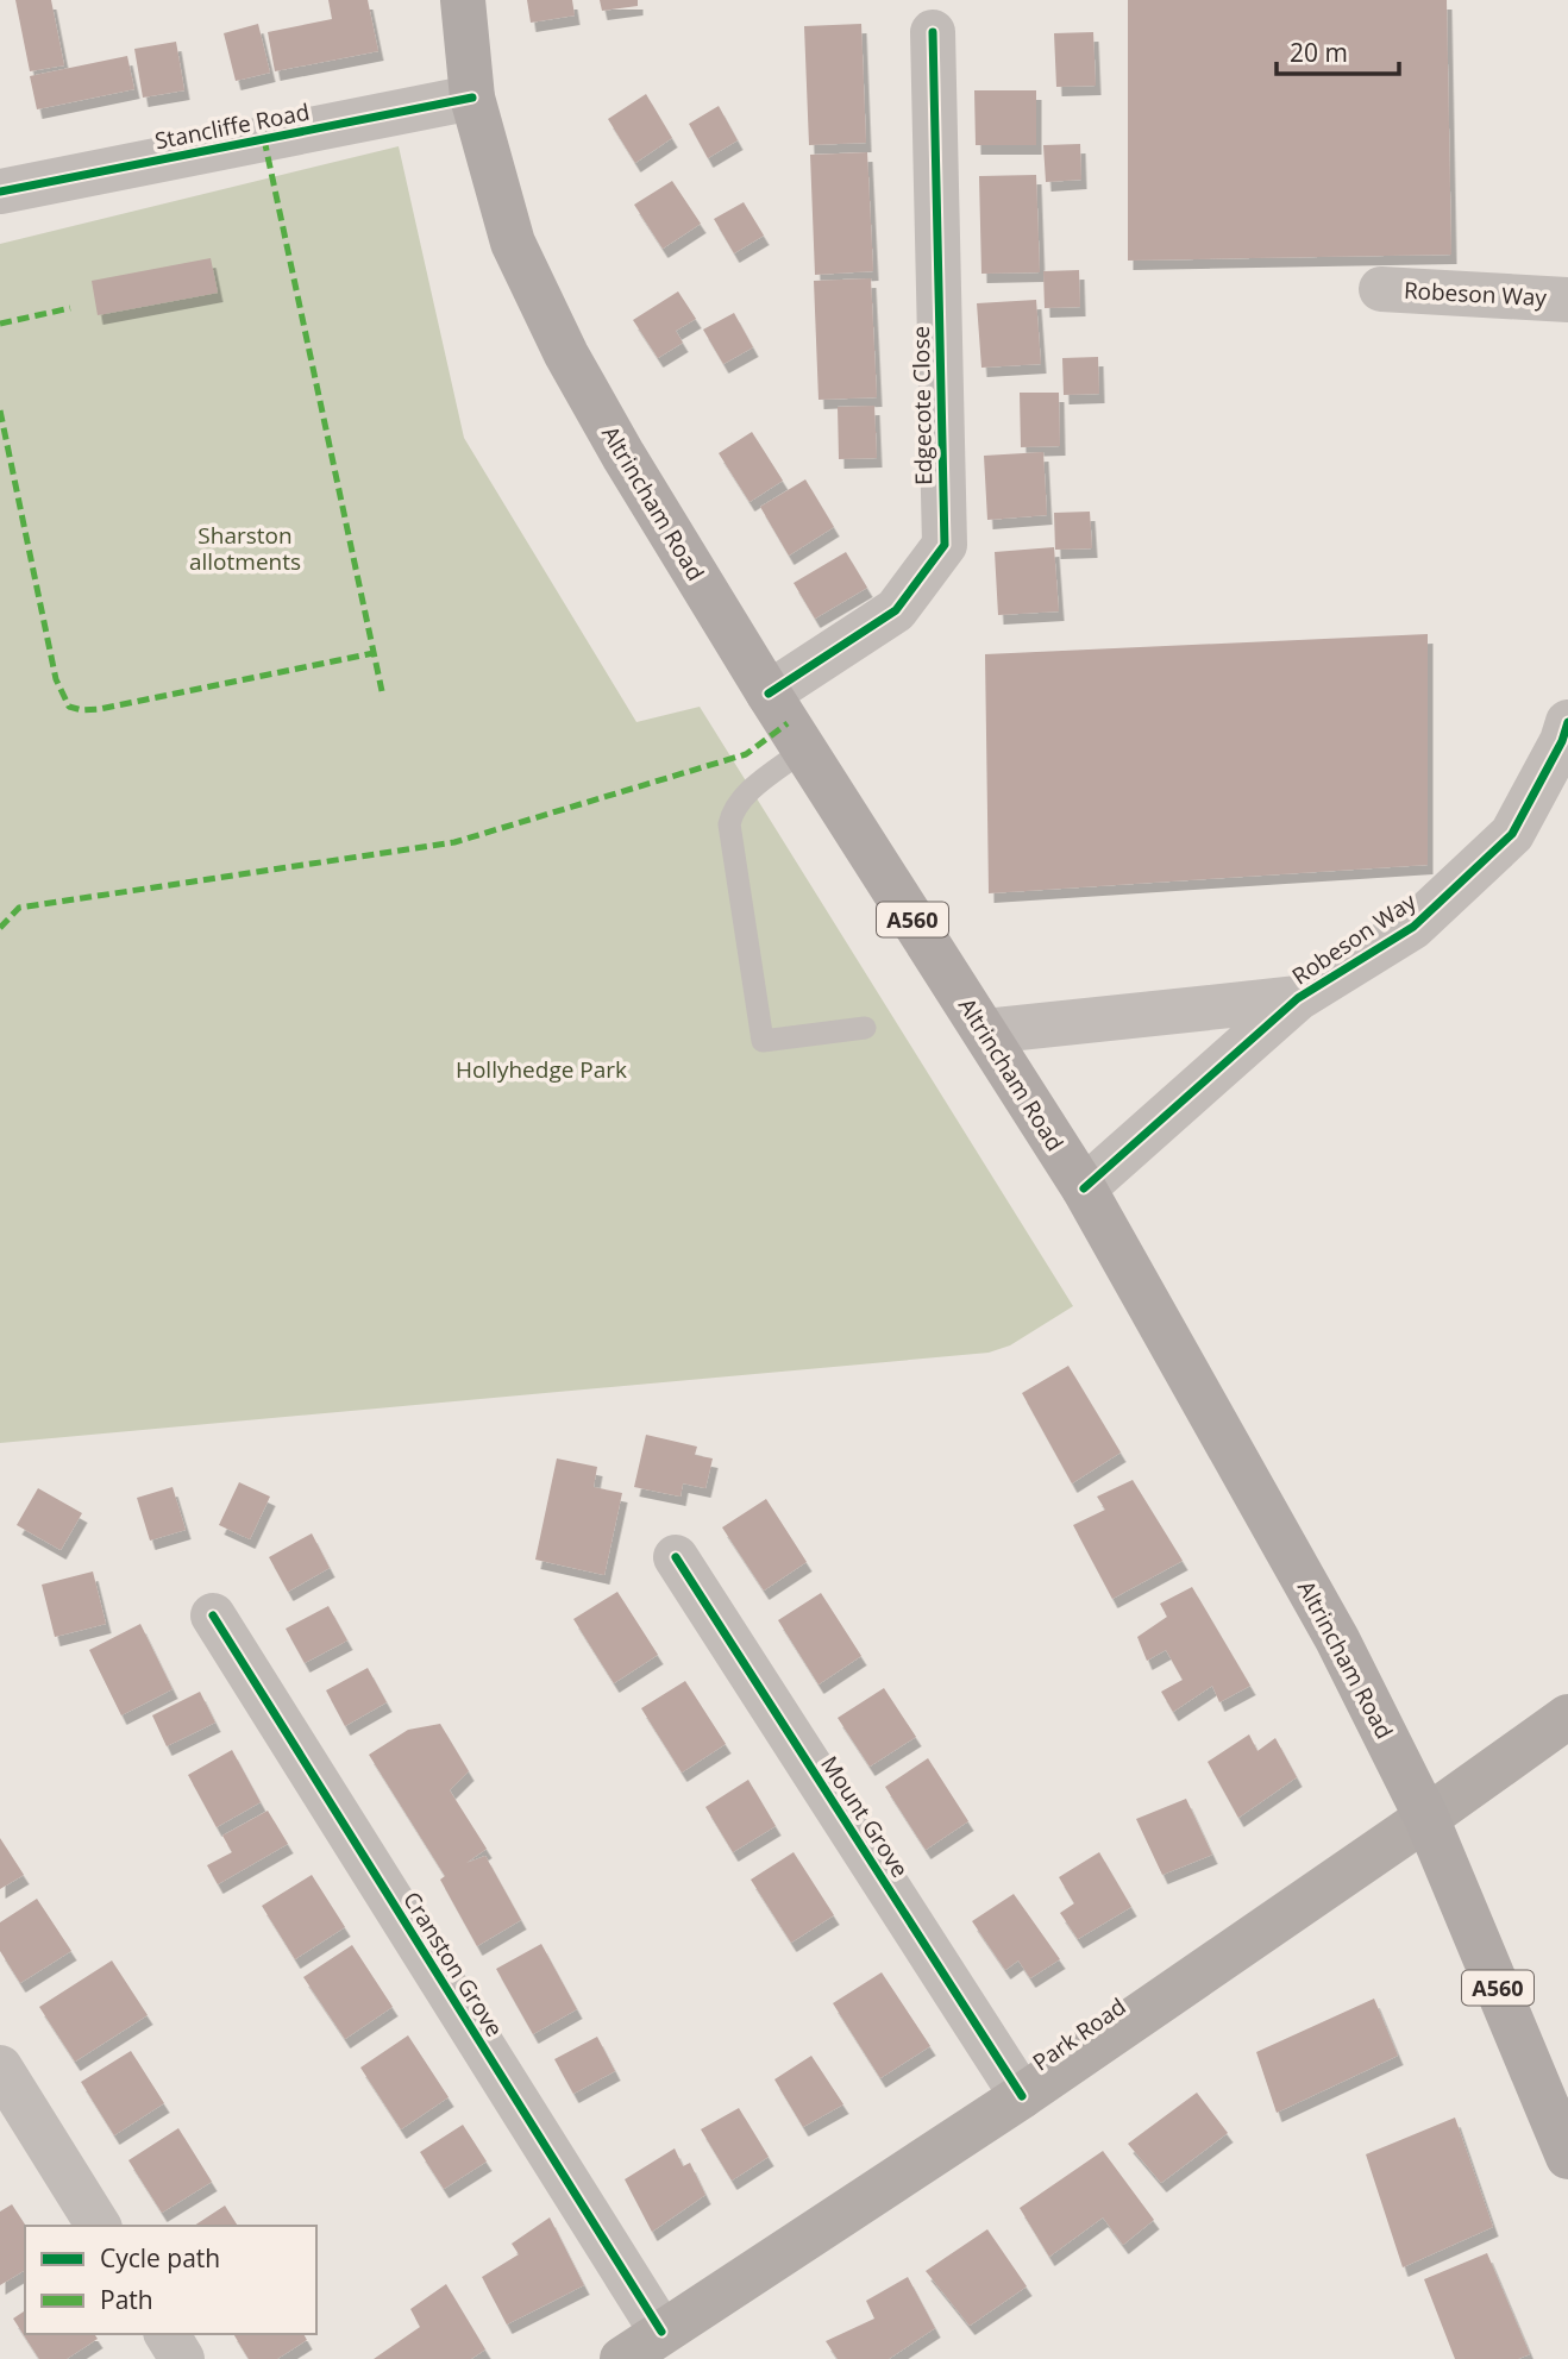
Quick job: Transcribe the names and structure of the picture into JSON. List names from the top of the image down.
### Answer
{
  "streets": {
    "main road": ["Altrincham Road", "A560", "Park Road"],
    "street": [
      "Stancliffe Road",
      "Robeson Way",
      "Edgecote Close",
      "Mount Grove",
      "Cranston Grove"
    ]
  },
  "crossings": [
    ["Stancliffe Road", "Altrincham Road"],
    ["Robeson Way", "Altrincham Road"],
    ["Edgecote Close", "Altrincham Road"],
    ["Altrincham Road", "Park Road"],
    ["Mount Grove", "Park Road"],
    ["Cranston Grove", "Park Road"]
  ],
  "parks": ["Sharston allotments", "Hollyhedge Park"],
  "legend": ["Cycle path", "Path"],
  "scale_bar": "20 m"
}
